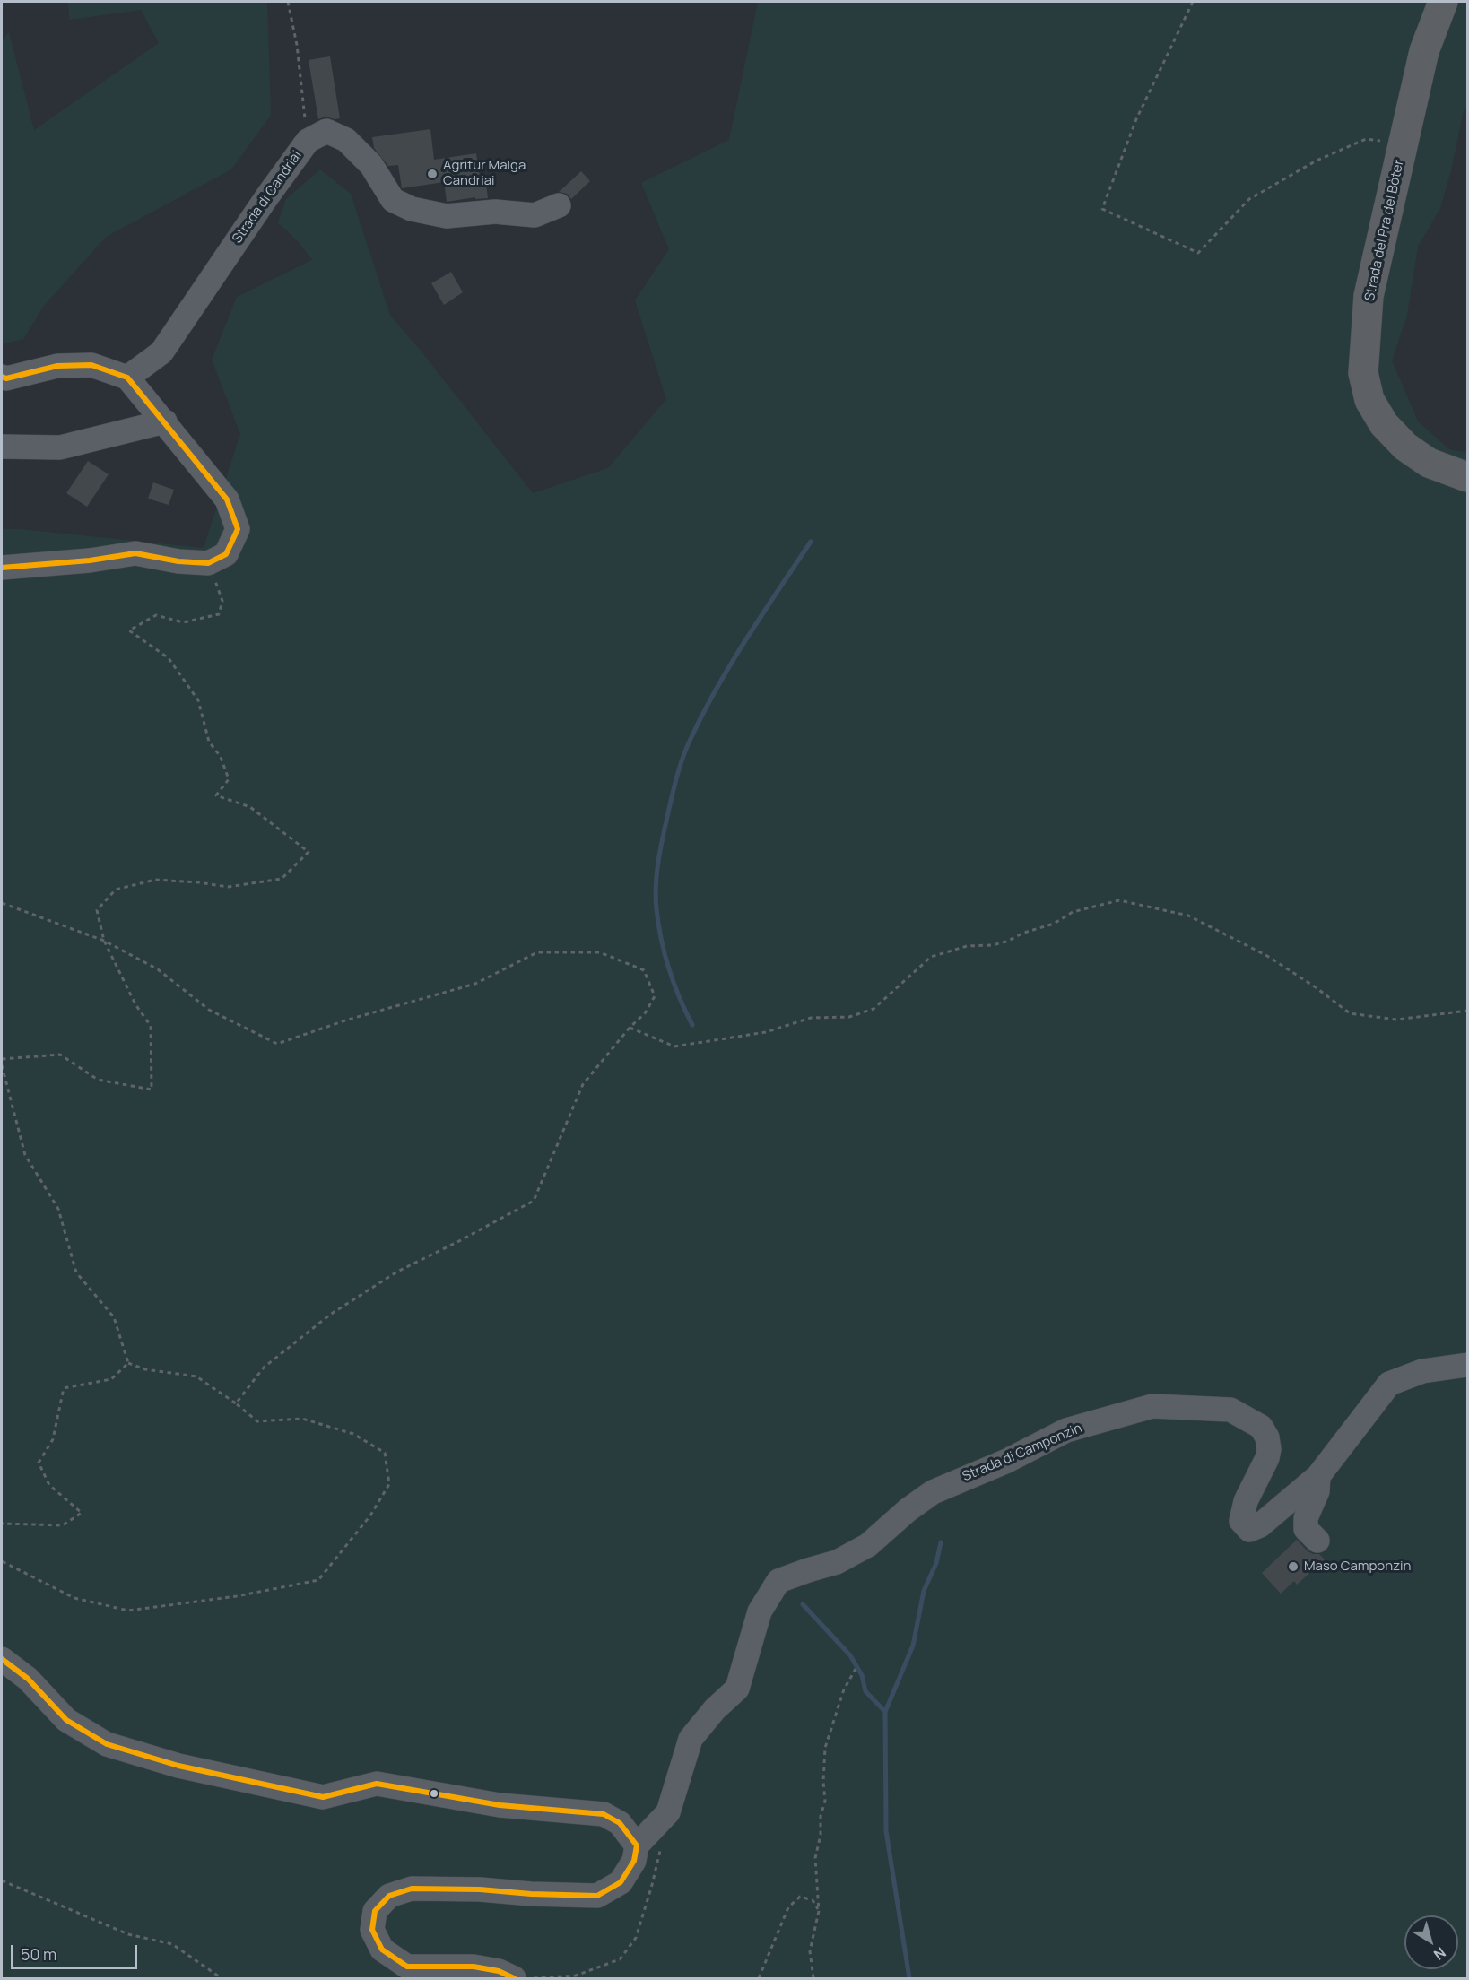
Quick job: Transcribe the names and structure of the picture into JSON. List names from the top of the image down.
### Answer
{
  "streets": {
    "main road": ["Strada del Pra del Bòter"],
    "street": ["Strada di Candriai", "Strada di Camponzin"]
  },
  "places": ["Agritur Malga Candriai", "Maso Camponzin"],
  "scale_bar": "50 m",
  "north": "bottom right"
}
